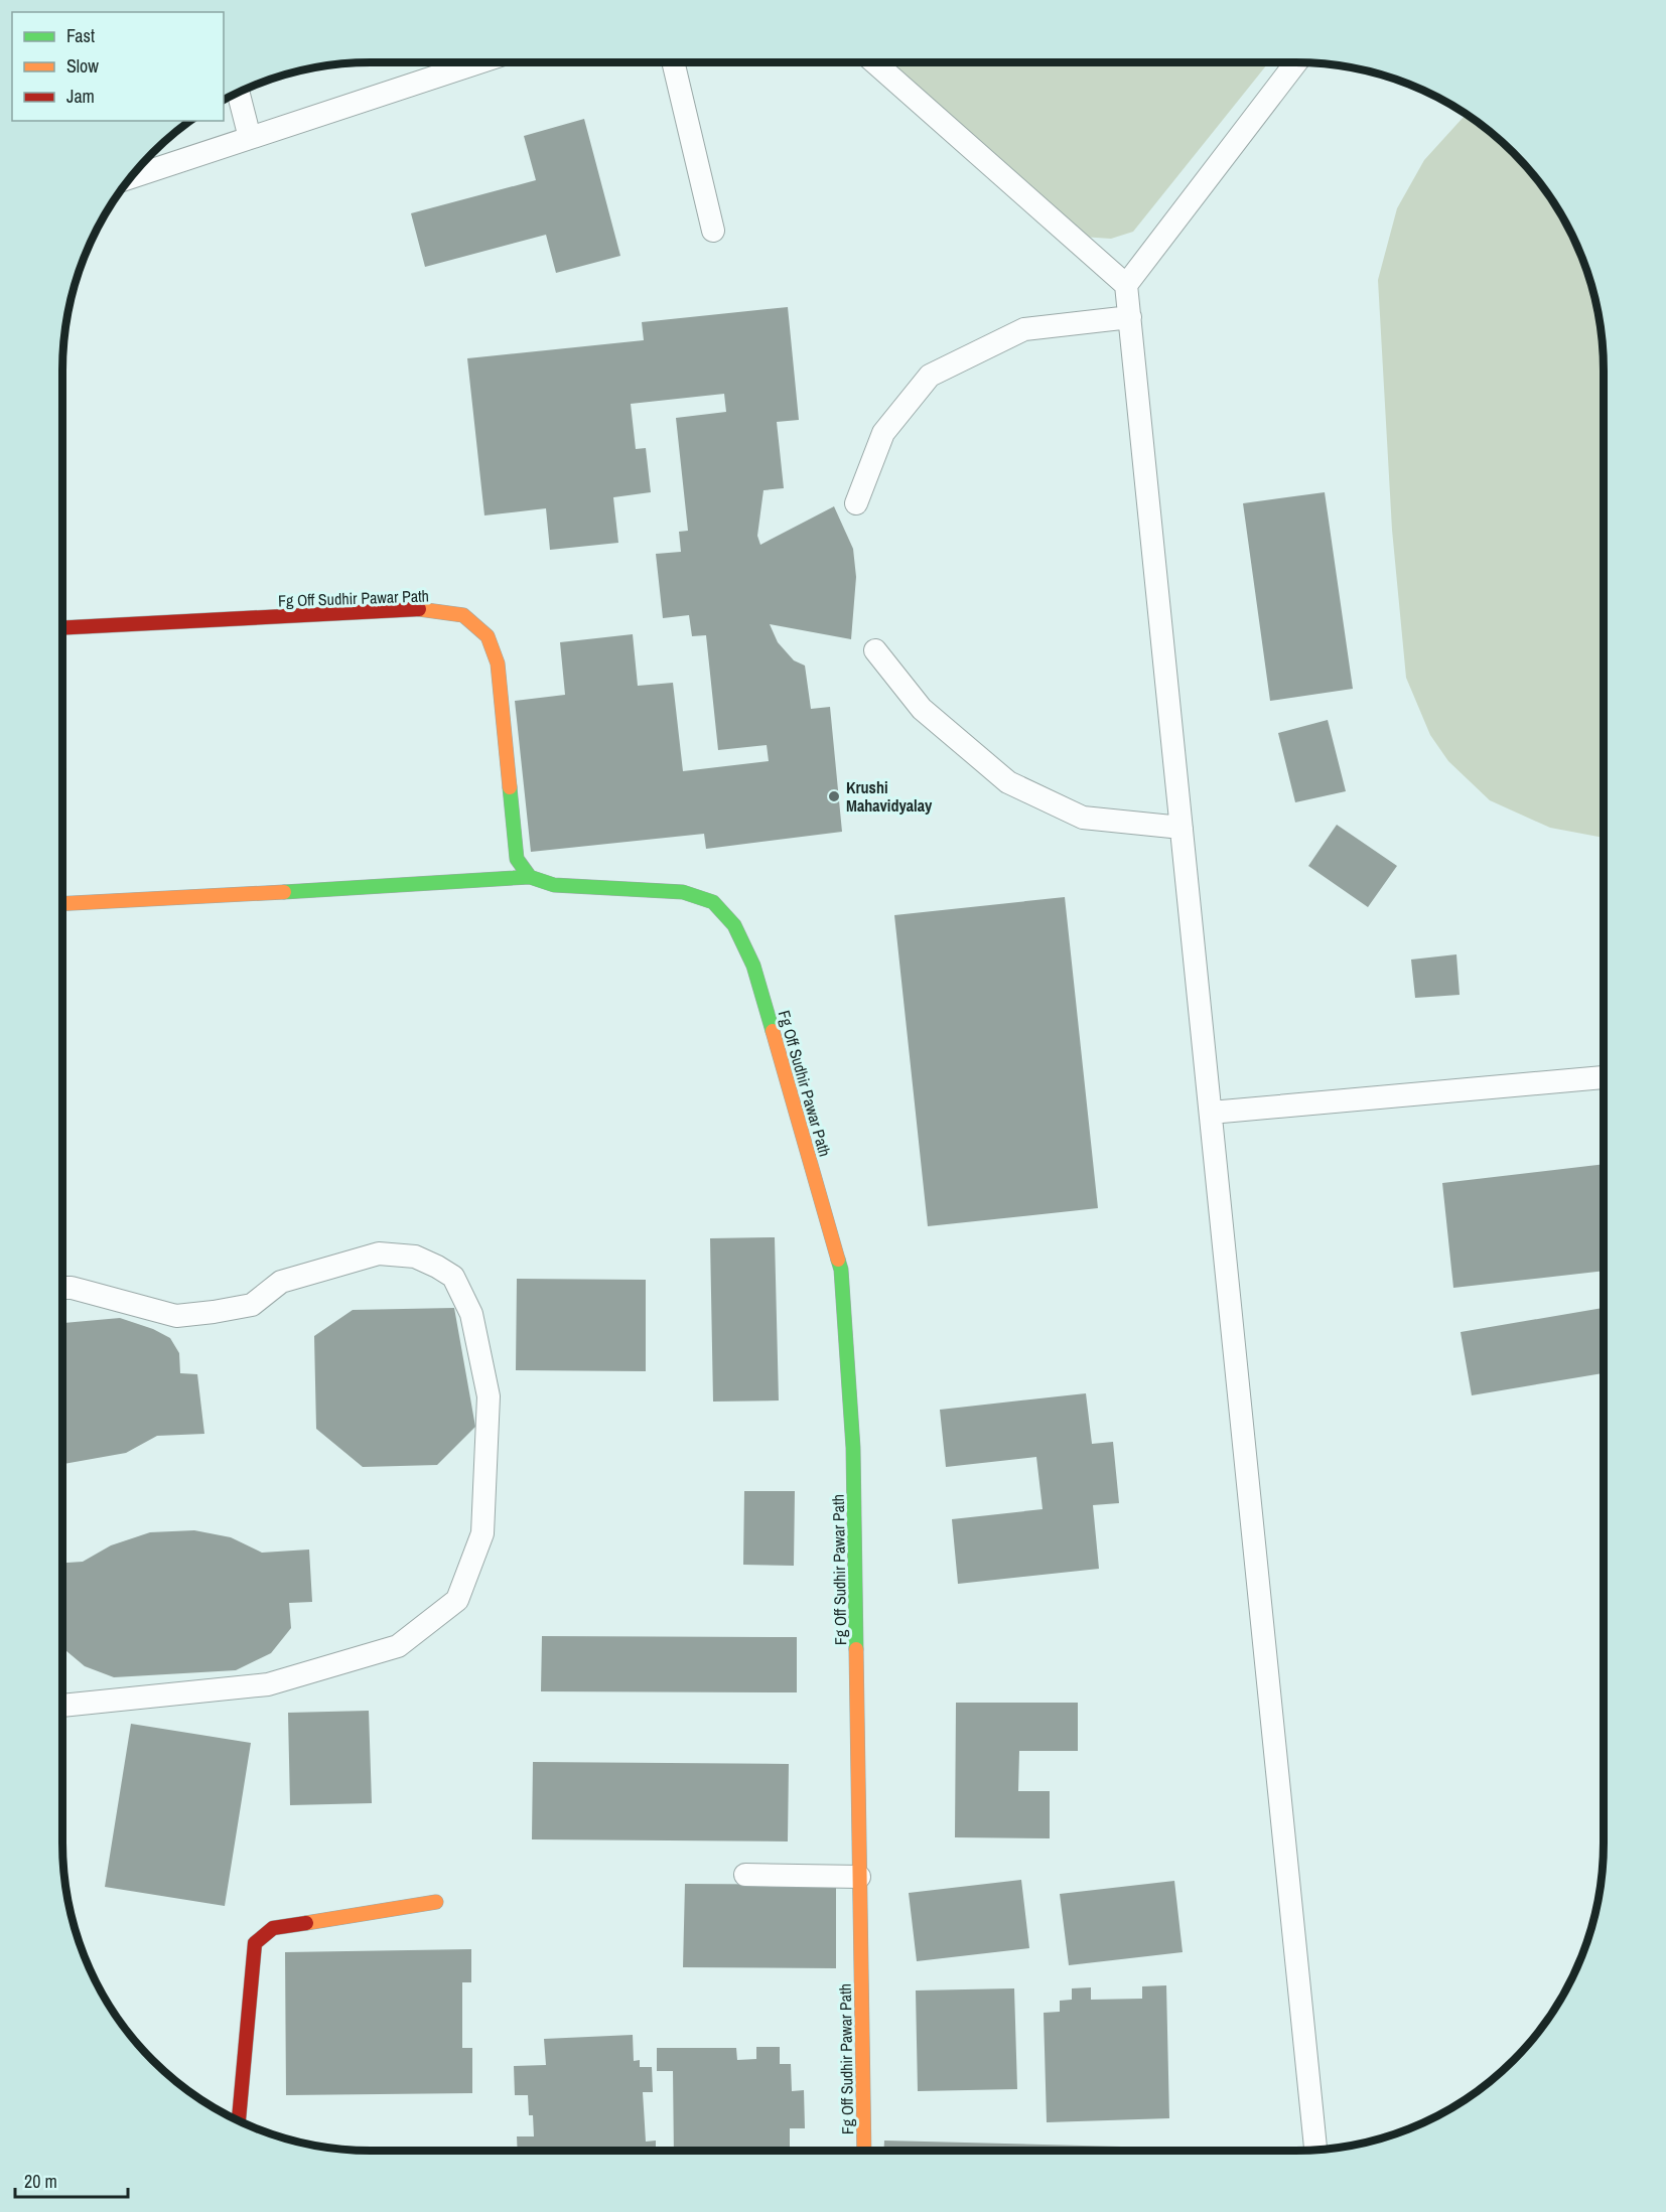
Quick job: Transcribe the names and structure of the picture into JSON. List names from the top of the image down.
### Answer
{
  "streets": {
    "street": ["Fg Off Sudhir Pawar Path"]
  },
  "places": ["Krushi Mahavidyalay"],
  "legend": ["Fast", "Slow", "Jam"],
  "scale_bar": "20 m"
}
